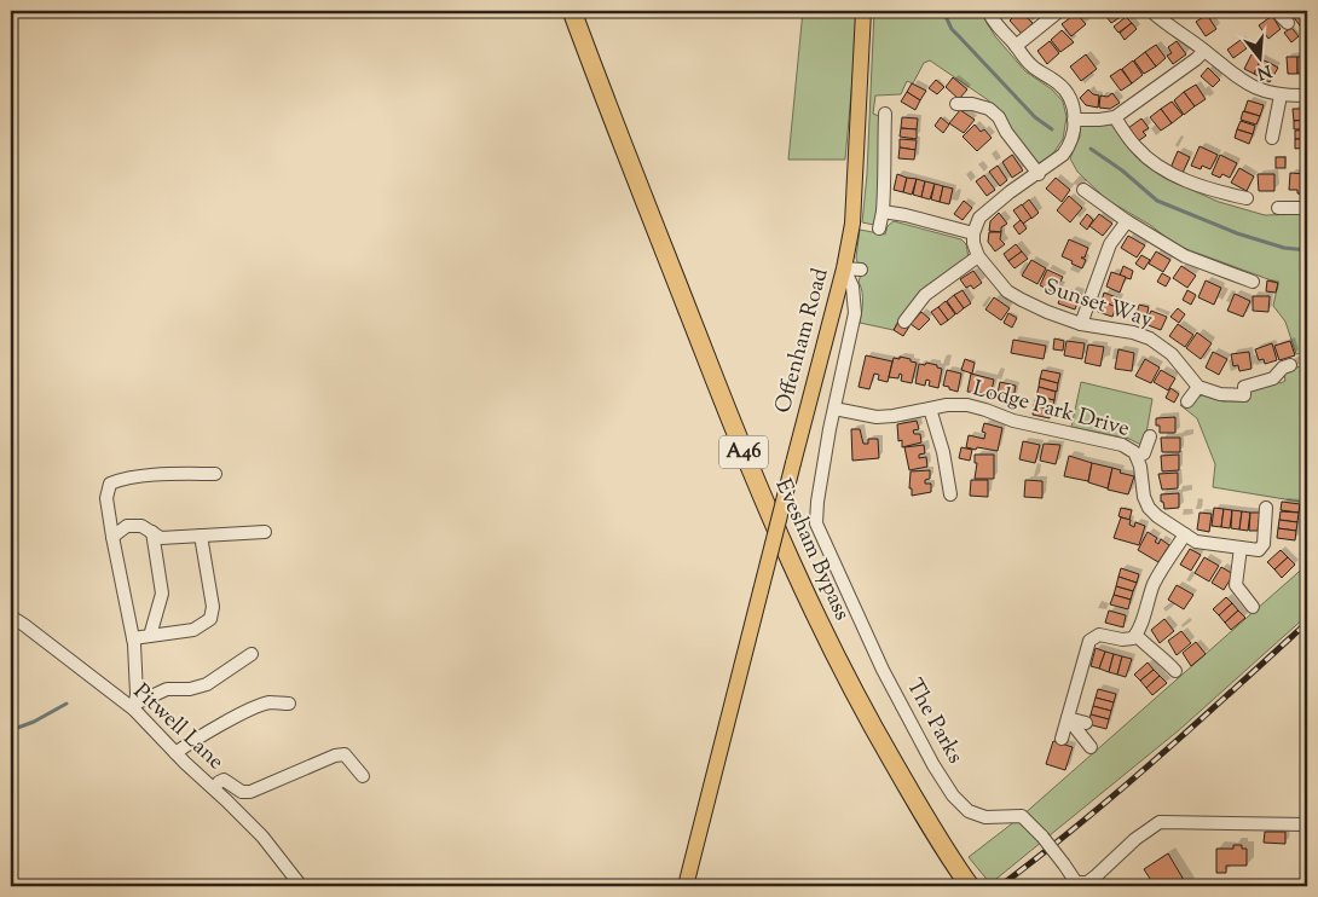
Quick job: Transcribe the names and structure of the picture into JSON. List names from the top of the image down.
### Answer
{
  "streets": {
    "highway": ["A46", "Evesham Bypass"],
    "main road": ["Offenham Road"],
    "street": [
      "Sunset Way",
      "Lodge Park Drive",
      "The Parks",
      "Pitwell Lane"
    ]
  },
  "crossings": [
    ["Offenham Road", "The Parks"],
    ["Lodge Park Drive", "The Parks"]
  ],
  "north": "bottom"
}
